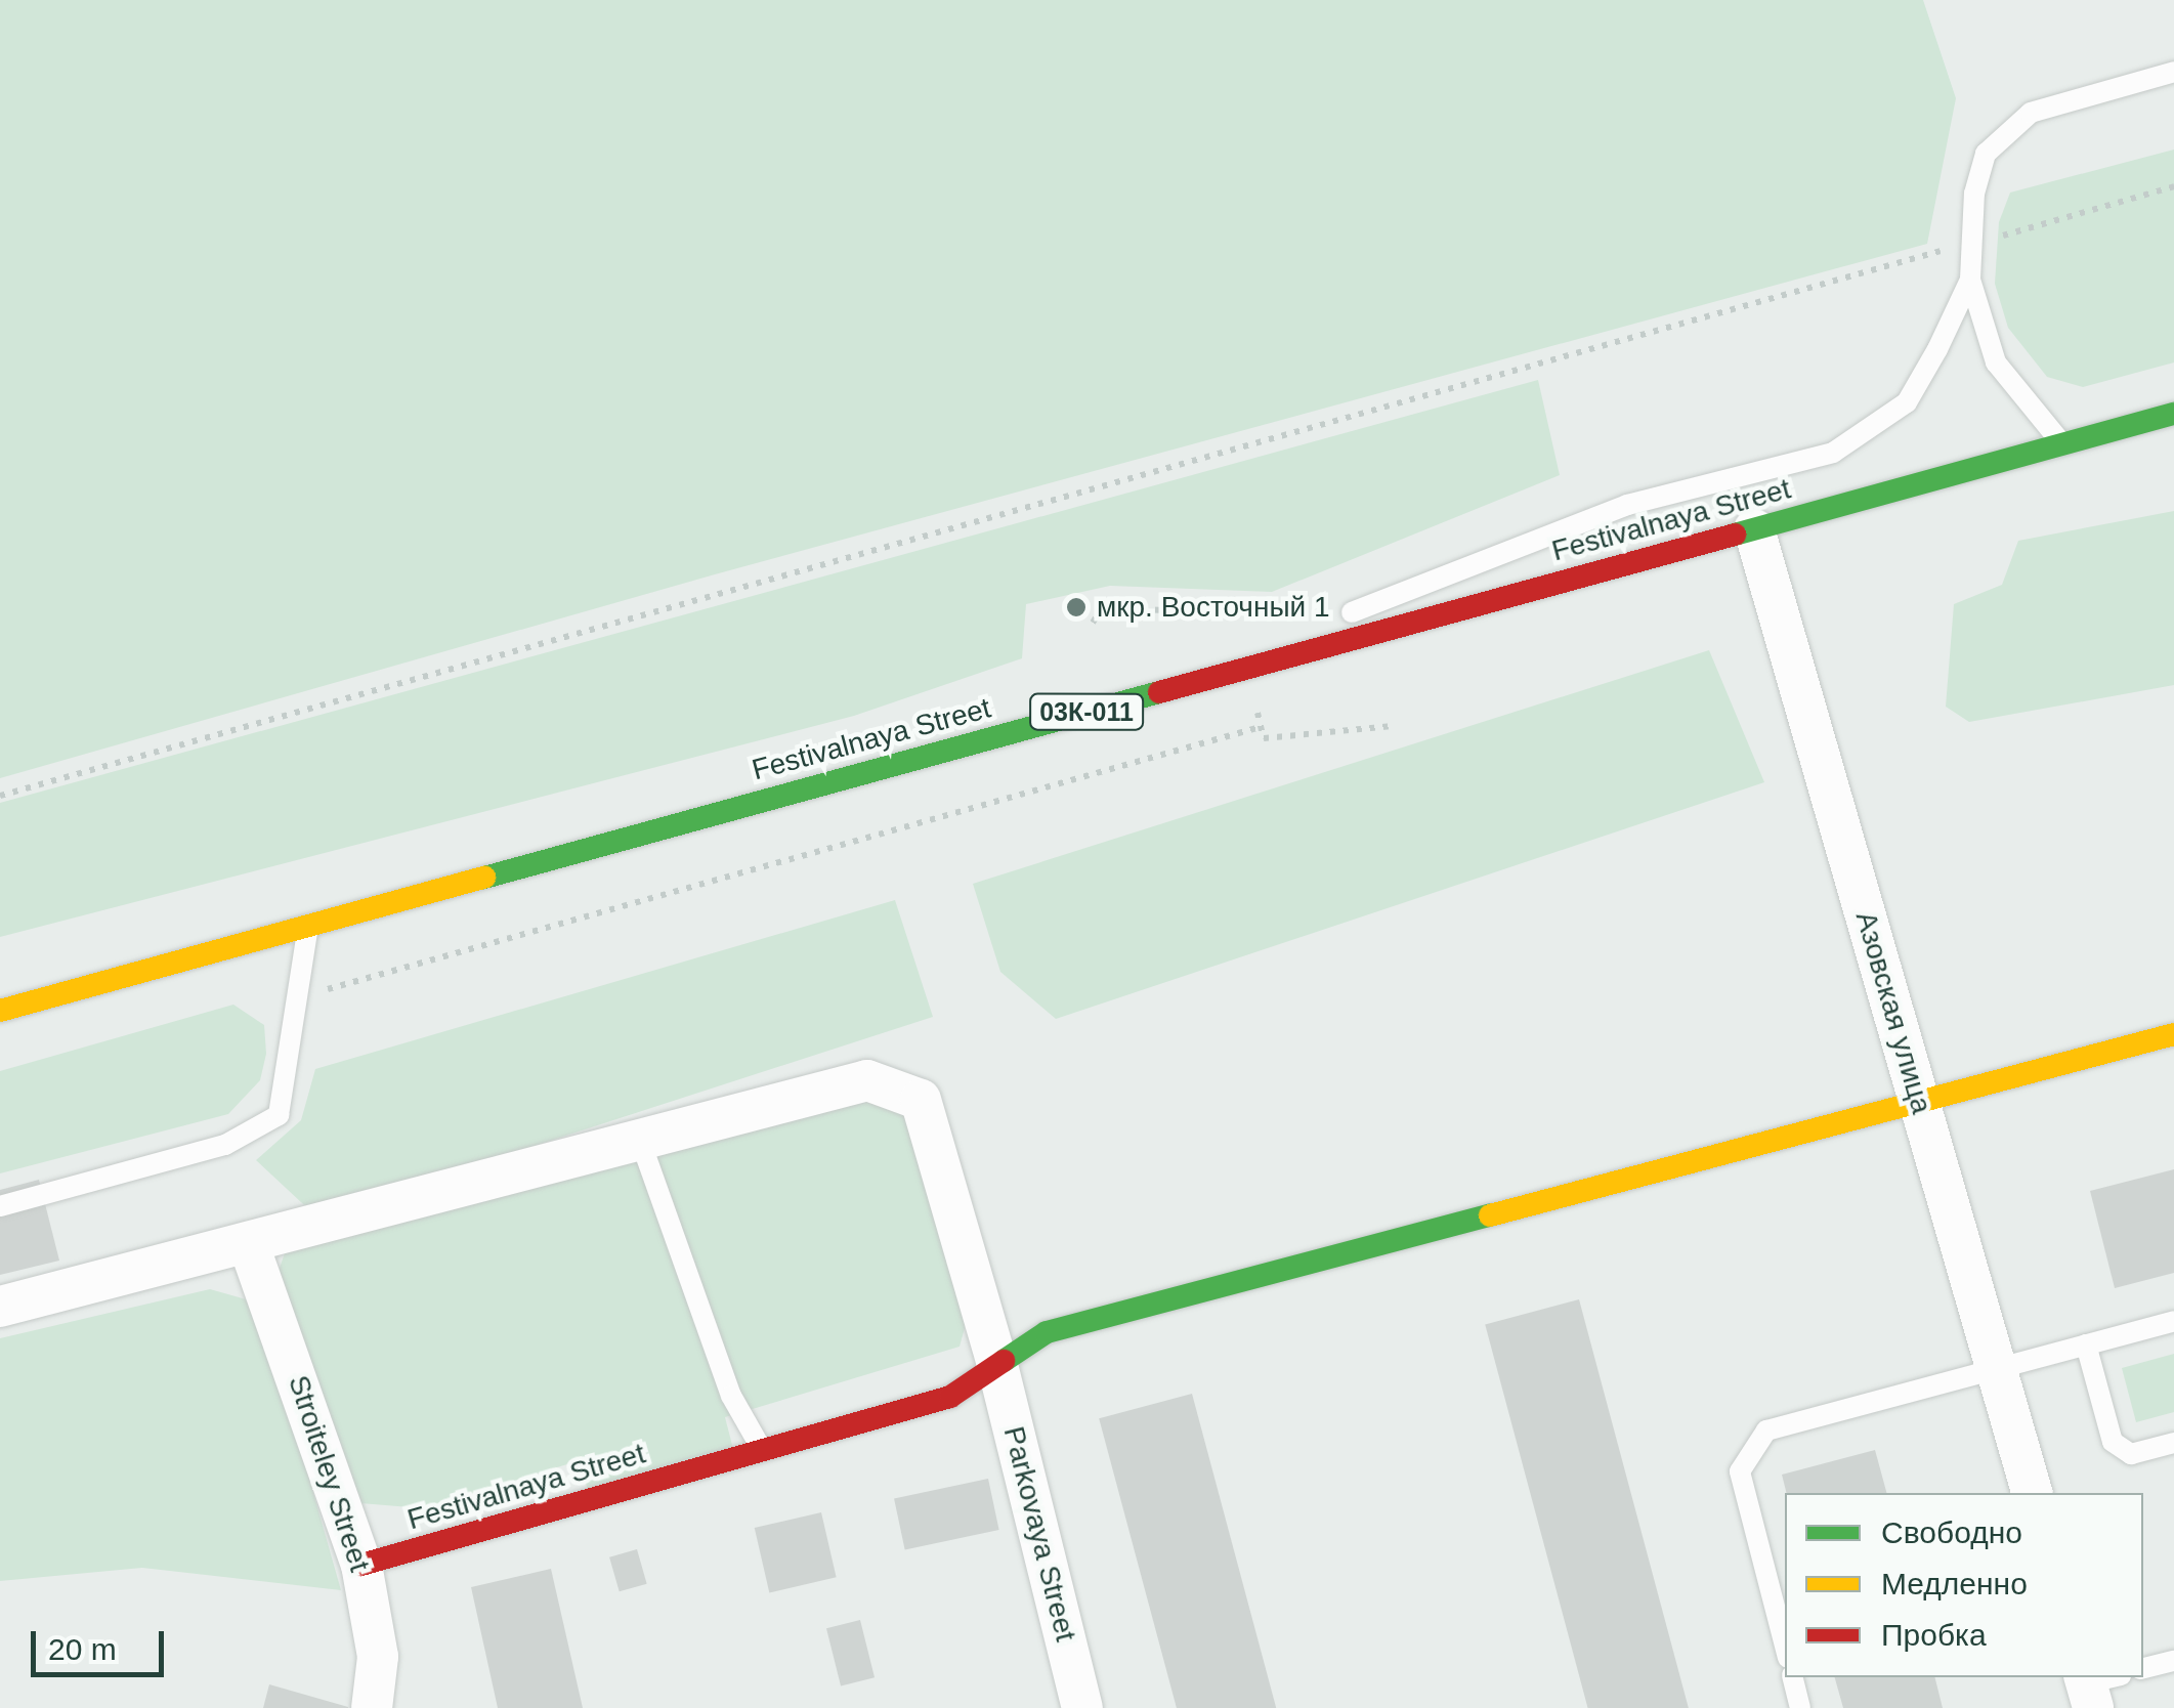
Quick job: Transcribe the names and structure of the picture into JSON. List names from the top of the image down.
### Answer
{
  "streets": {
    "main road": ["Festivalnaya Street", "03К-011"],
    "street": ["Азовская улица", "Stroiteley Street", "Parkovaya Street"]
  },
  "crossings": [
    ["Festivalnaya Street", "Азовская улица"],
    ["Festivalnaya Street", "Stroiteley Street"],
    ["Festivalnaya Street", "Parkovaya Street"]
  ],
  "places": ["мкр. Восточный 1"],
  "legend": ["Свободно", "Медленно", "Пробка"],
  "scale_bar": "20 m"
}
